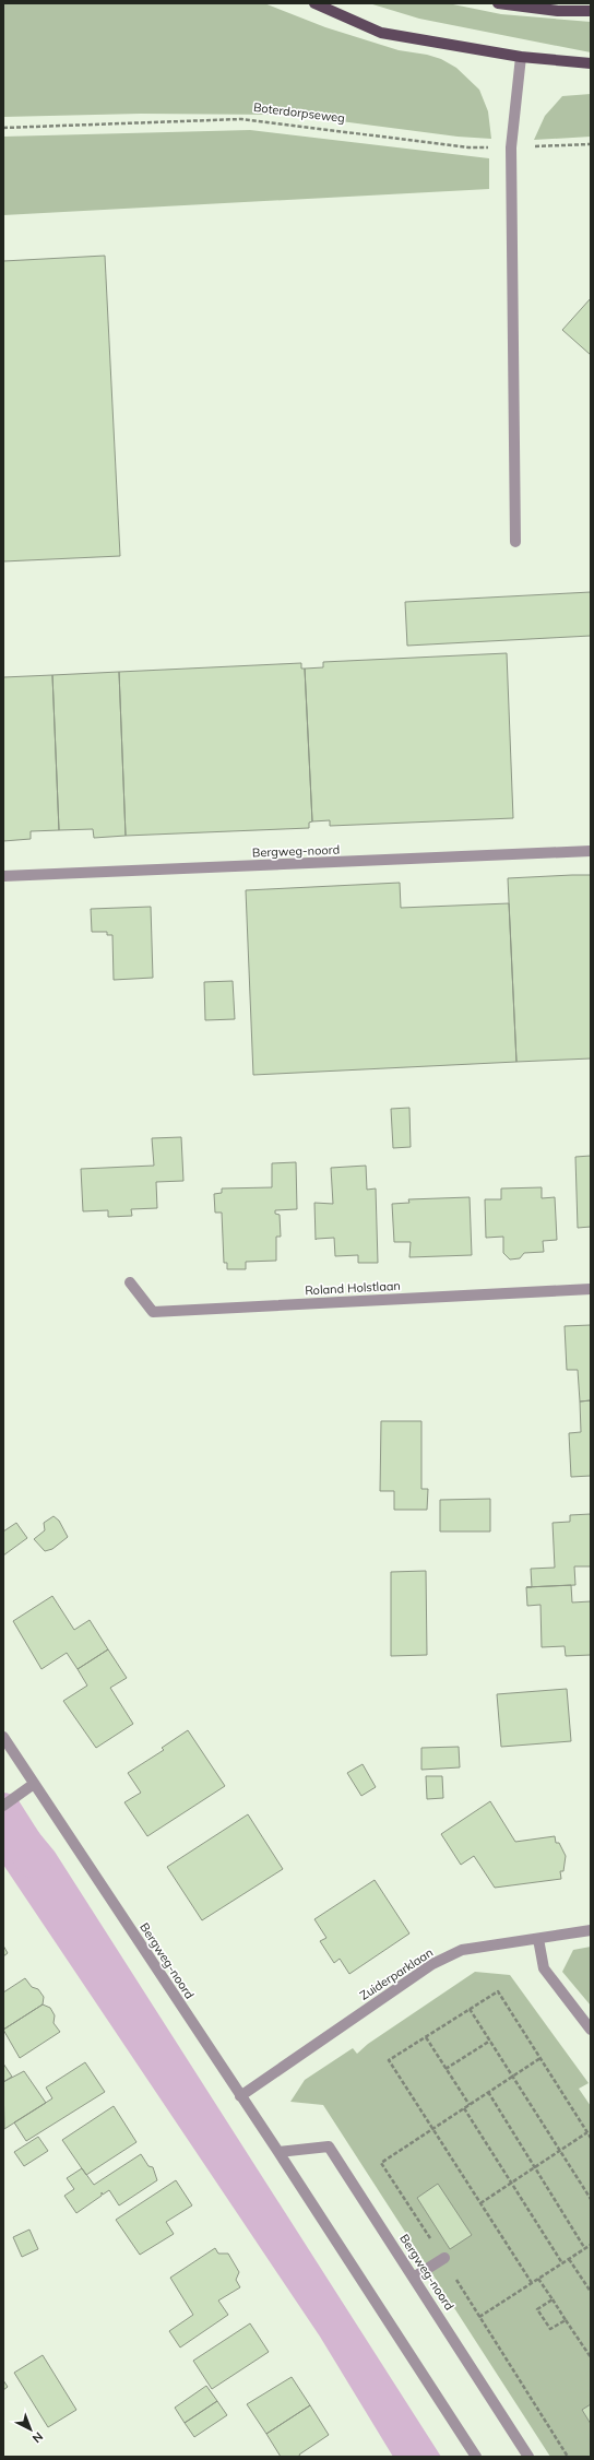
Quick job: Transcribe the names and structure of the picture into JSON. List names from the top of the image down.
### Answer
{
  "streets": {
    "street": ["Bergweg-noord", "Roland Holstlaan", "Zuiderparklaan"],
    "path": ["Boterdorpseweg"]
  },
  "crossings": [
    ["Bergweg-noord", "Zuiderparklaan"]
  ],
  "north": "bottom right"
}
